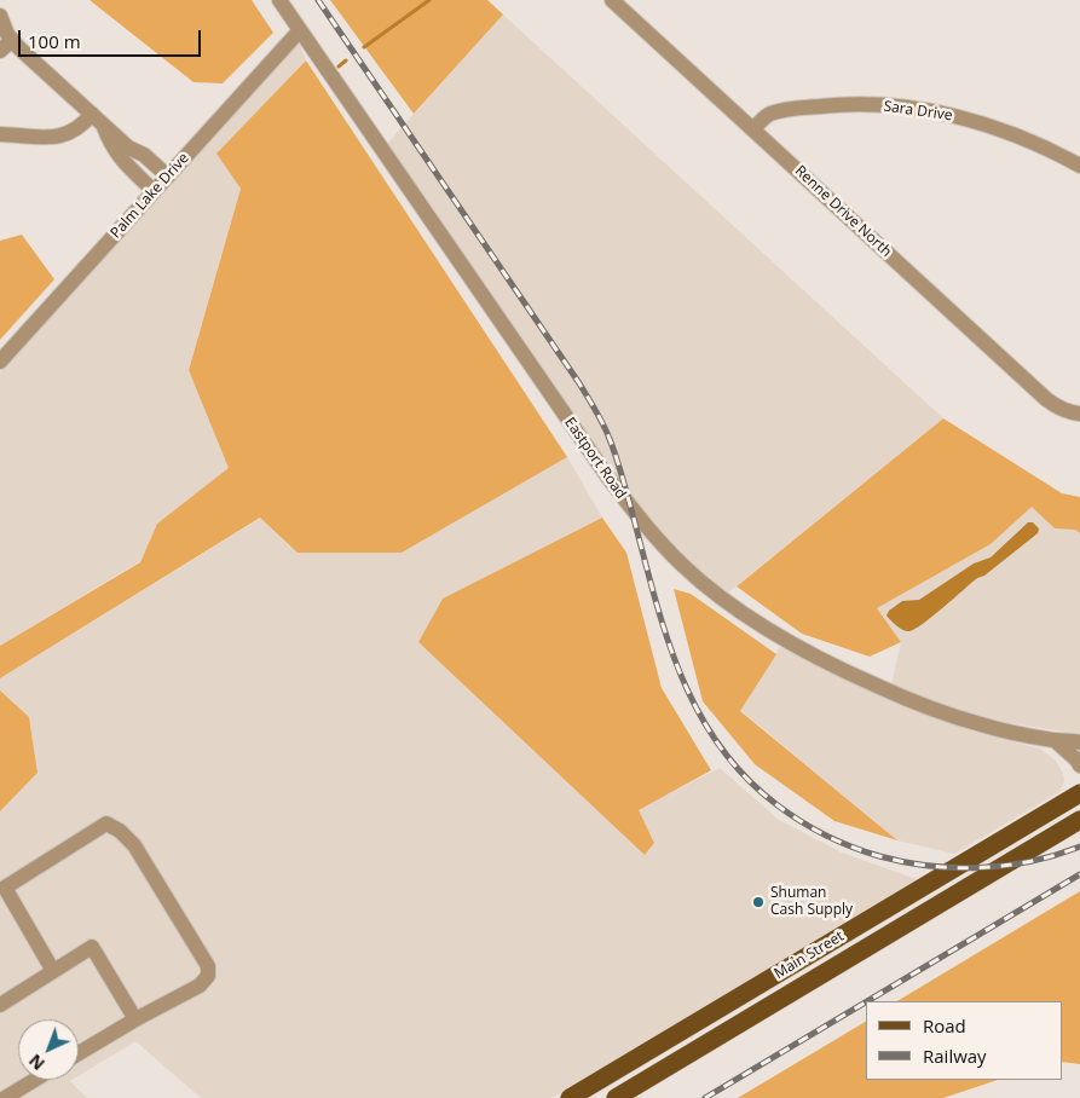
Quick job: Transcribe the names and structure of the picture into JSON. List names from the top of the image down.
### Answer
{
  "streets": {
    "main road": ["Main Street"],
    "street": [
      "Sara Drive",
      "Palm Lake Drive",
      "Renne Drive North",
      "Eastport Road"
    ]
  },
  "crossings": [
    ["Sara Drive", "Renne Drive North"],
    ["Palm Lake Drive", "Eastport Road"]
  ],
  "places": ["Shuman Cash Supply"],
  "legend": ["Road", "Railway"],
  "scale_bar": "100 m",
  "north": "bottom left"
}
